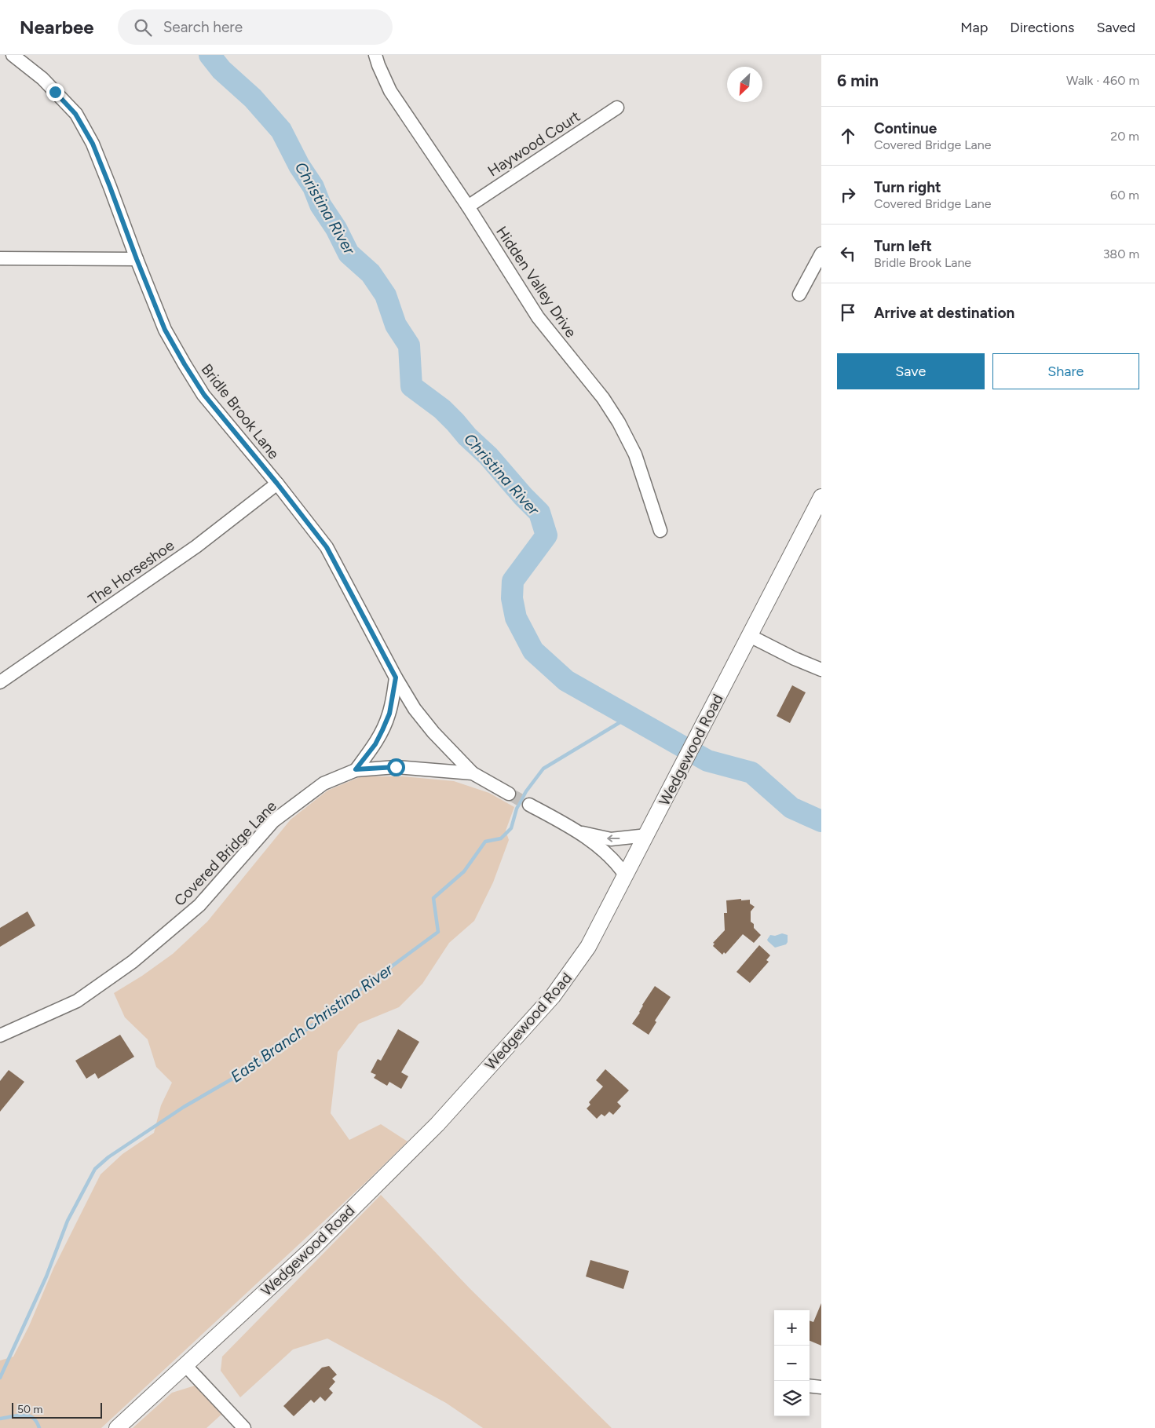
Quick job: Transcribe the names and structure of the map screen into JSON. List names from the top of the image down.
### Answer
{
  "streets": {
    "street": [
      "Haywood Court",
      "Hidden Valley Drive",
      "Bridle Brook Lane",
      "The Horseshoe",
      "Wedgewood Road",
      "Covered Bridge Lane"
    ]
  },
  "crossings": [
    ["Haywood Court", "Hidden Valley Drive"],
    ["Bridle Brook Lane", "The Horseshoe"],
    ["Bridle Brook Lane", "Covered Bridge Lane"]
  ],
  "water": ["Christina River", "East Branch Christina River"],
  "scale_bar": "50 m",
  "north": "bottom left",
  "page": {
    "header": "Nearbee",
    "search": "Search here",
    "nav": ["Map", "Directions", "Saved"],
    "heading": ["6 min", "Walk · 460 m"],
    "list": [
      ["Continue", "Covered Bridge Lane", "20 m"],
      ["Turn right", "Covered Bridge Lane", "60 m"],
      ["Turn left", "Bridle Brook Lane", "380 m"],
      "Arrive at destination"
    ],
    "buttons": ["Save", "Share"],
    "map_buttons": ["+", "−"],
    "scale": "50 m"
  }
}
